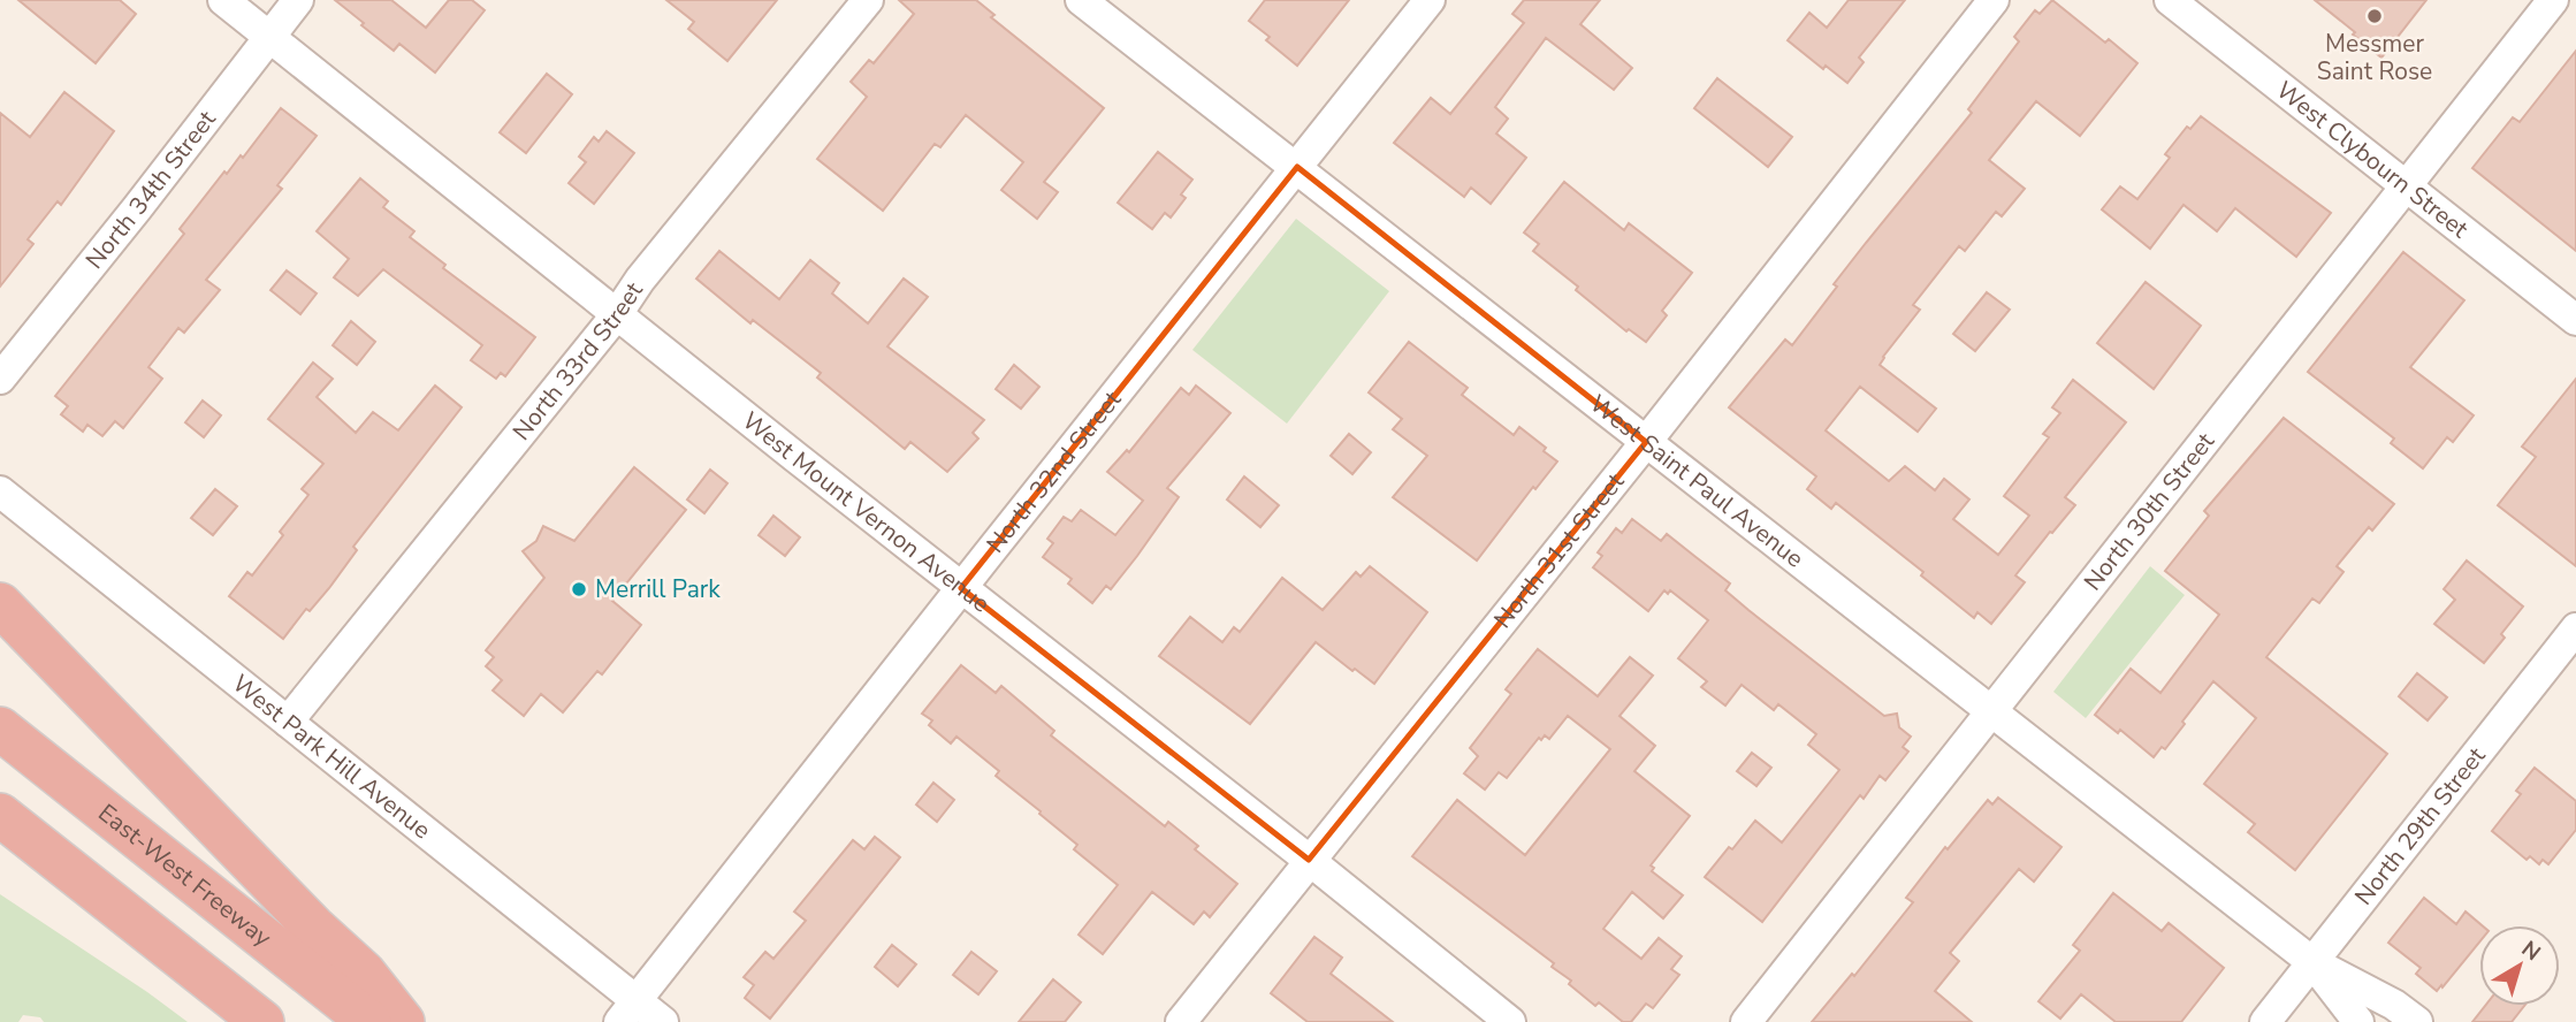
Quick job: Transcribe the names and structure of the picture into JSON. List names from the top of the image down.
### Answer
{
  "streets": {
    "highway": ["East-West Freeway"],
    "street": [
      "West Clybourn Street",
      "North 34th Street",
      "North 33rd Street",
      "North 32nd Street",
      "West Saint Paul Avenue",
      "North 30th Street",
      "West Mount Vernon Avenue",
      "North 31st Street",
      "West Park Hill Avenue",
      "North 29th Street"
    ]
  },
  "crossings": [
    ["West Clybourn Street", "North 30th Street"],
    ["North 34th Street", "West Mount Vernon Avenue"],
    ["North 33rd Street", "West Mount Vernon Avenue"],
    ["North 33rd Street", "West Park Hill Avenue"],
    ["North 32nd Street", "West Saint Paul Avenue"],
    ["North 32nd Street", "West Mount Vernon Avenue"],
    ["North 32nd Street", "West Park Hill Avenue"],
    ["West Saint Paul Avenue", "North 30th Street"],
    ["West Saint Paul Avenue", "North 31st Street"],
    ["West Saint Paul Avenue", "North 29th Street"],
    ["West Mount Vernon Avenue", "North 31st Street"]
  ],
  "places": ["Messmer Saint Rose", "Merrill Park"],
  "north": "top right"
}
